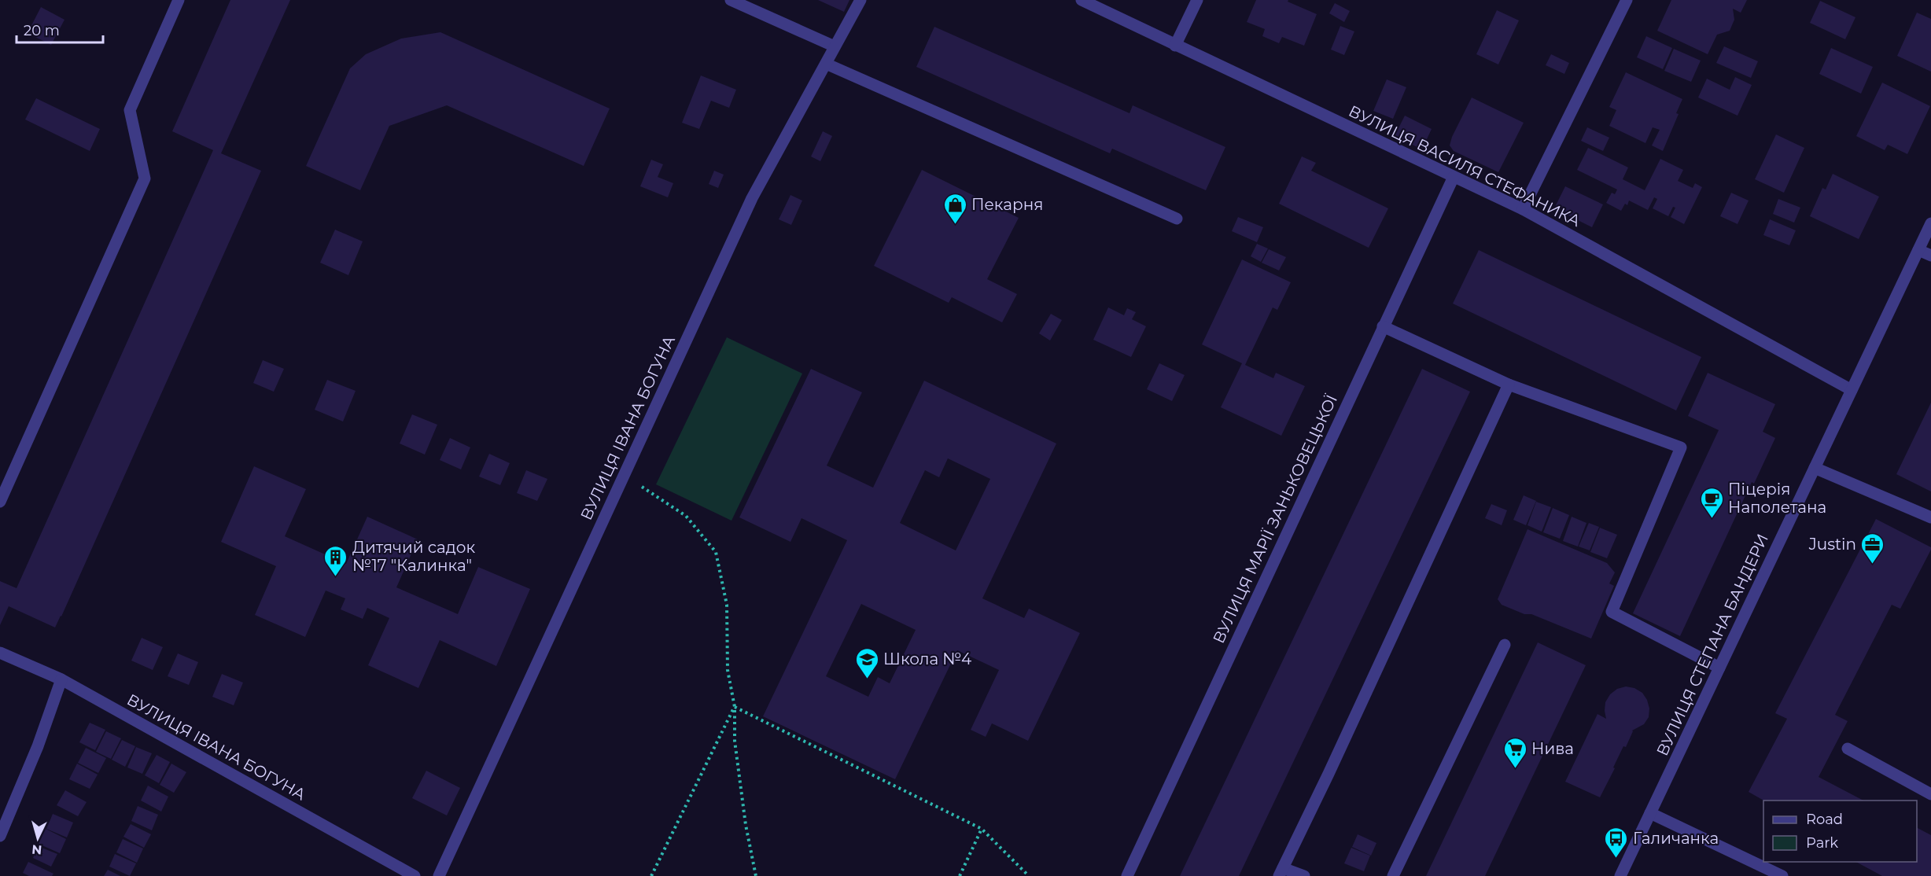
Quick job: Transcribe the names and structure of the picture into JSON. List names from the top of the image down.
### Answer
{
  "streets": {
    "street": [
      "ВУЛИЦЯ ВАСИЛЯ СТЕФАНИКА",
      "ВУЛИЦЯ ІВАНА БОГУНА",
      "ВУЛИЦЯ МАРІЇ ЗАНЬКОВЕЦЬКОЇ",
      "ВУЛИЦЯ СТЕПАНА БАНДЕРИ"
    ]
  },
  "crossings": [
    ["ВУЛИЦЯ ВАСИЛЯ СТЕФАНИКА", "ВУЛИЦЯ МАРІЇ ЗАНЬКОВЕЦЬКОЇ"],
    ["ВУЛИЦЯ ВАСИЛЯ СТЕФАНИКА", "ВУЛИЦЯ СТЕПАНА БАНДЕРИ"]
  ],
  "places": {
    "shop": ["Пекарня"],
    "cafe": ["Піцерія Наполетана"],
    "office": ["Justin"],
    "building": ["Дитячий садок №17 \"Калинка\""],
    "school or university": ["Школа №4"],
    "supermarket": ["Нива"],
    "bus stop": ["Галичанка"]
  },
  "legend": ["Road", "Park"],
  "scale_bar": "20 m",
  "north": "bottom"
}
